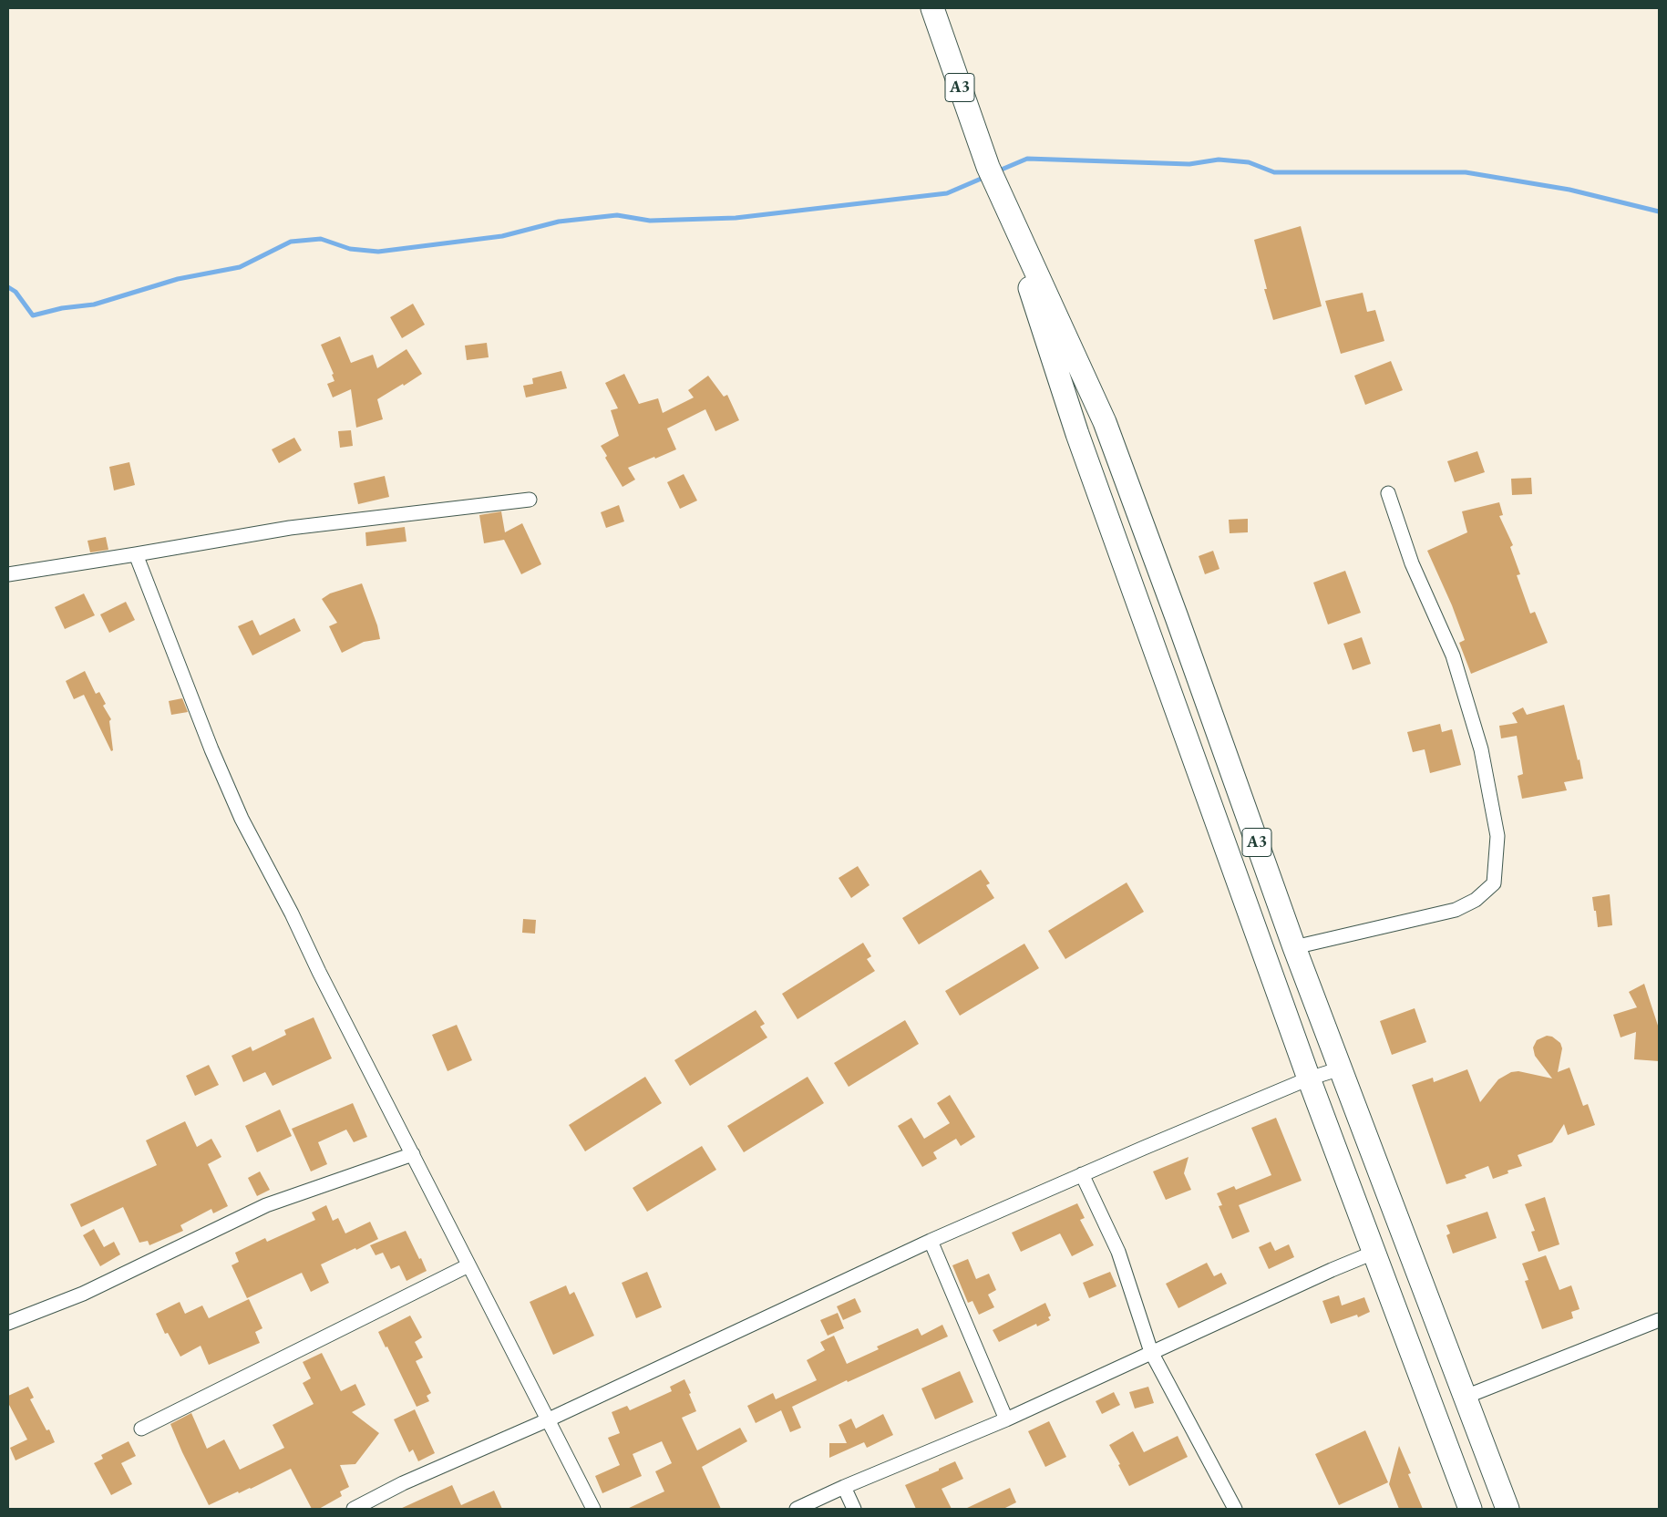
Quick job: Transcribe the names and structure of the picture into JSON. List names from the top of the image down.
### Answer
{
  "streets": {
    "highway": ["A3"]
  }
}
